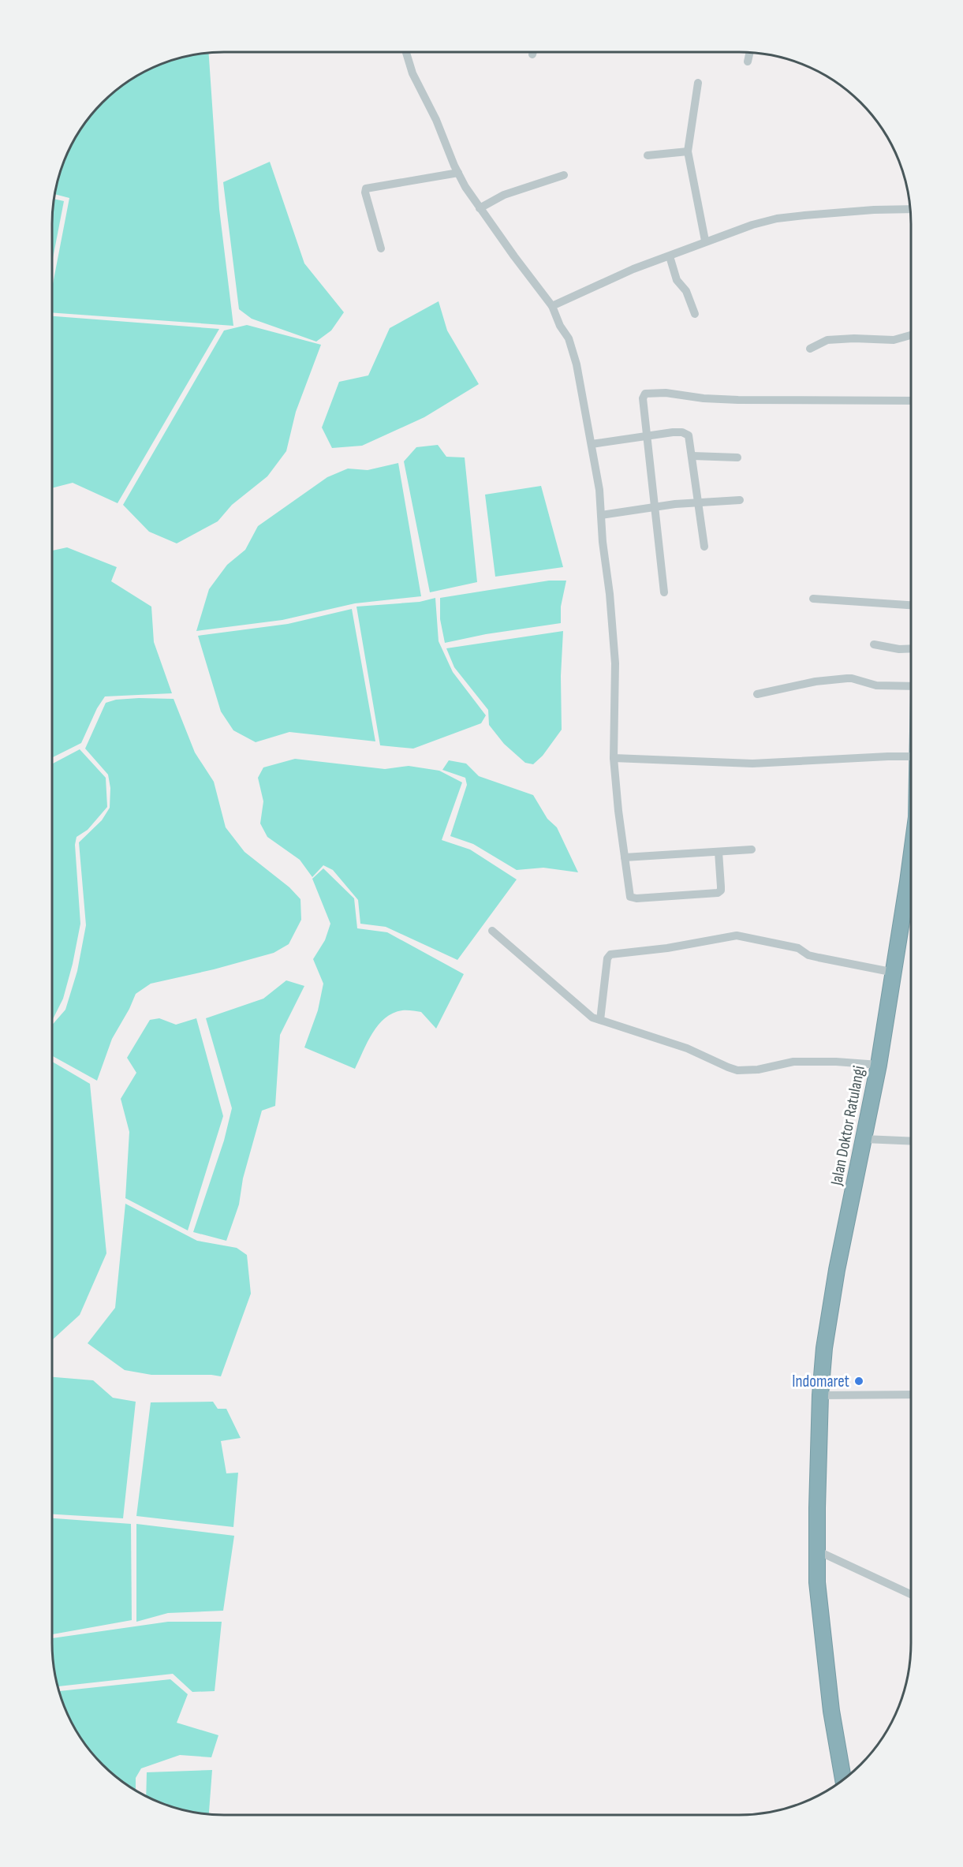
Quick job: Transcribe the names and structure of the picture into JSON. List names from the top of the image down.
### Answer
{
  "streets": {
    "highway": ["Jalan Doktor Ratulangi"]
  },
  "places": ["Indomaret"]
}
